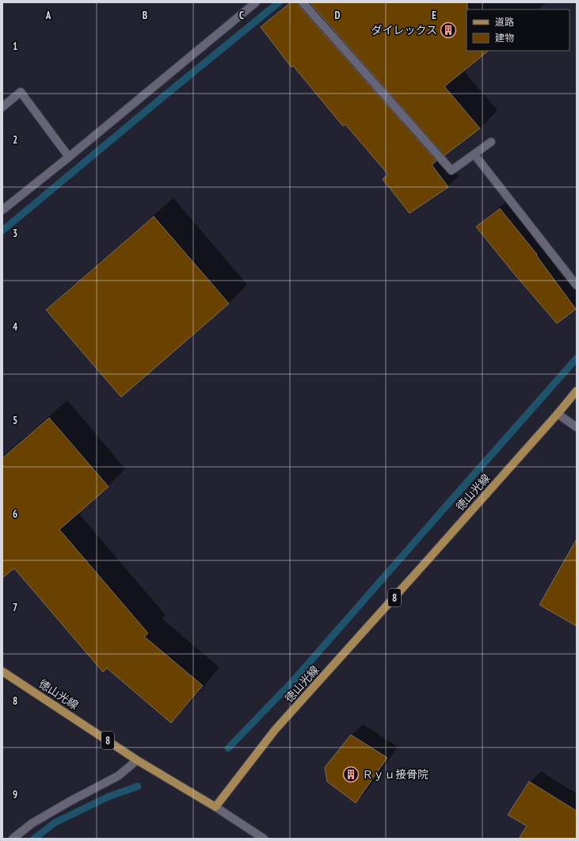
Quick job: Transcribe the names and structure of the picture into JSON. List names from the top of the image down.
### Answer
{
  "streets": {
    "main road": ["徳山光線", "8"]
  },
  "places": {
    "building": ["ダイレックス", "Ｒｙｕ接骨院"]
  },
  "legend": ["道路", "建物"],
  "grid": {
    "columns": [
      "A",
      "B",
      "C",
      "D",
      "E"
    ],
    "rows": [
      "1",
      "2",
      "3",
      "4",
      "5",
      "6",
      "7",
      "8",
      "9"
    ]
  }
}
